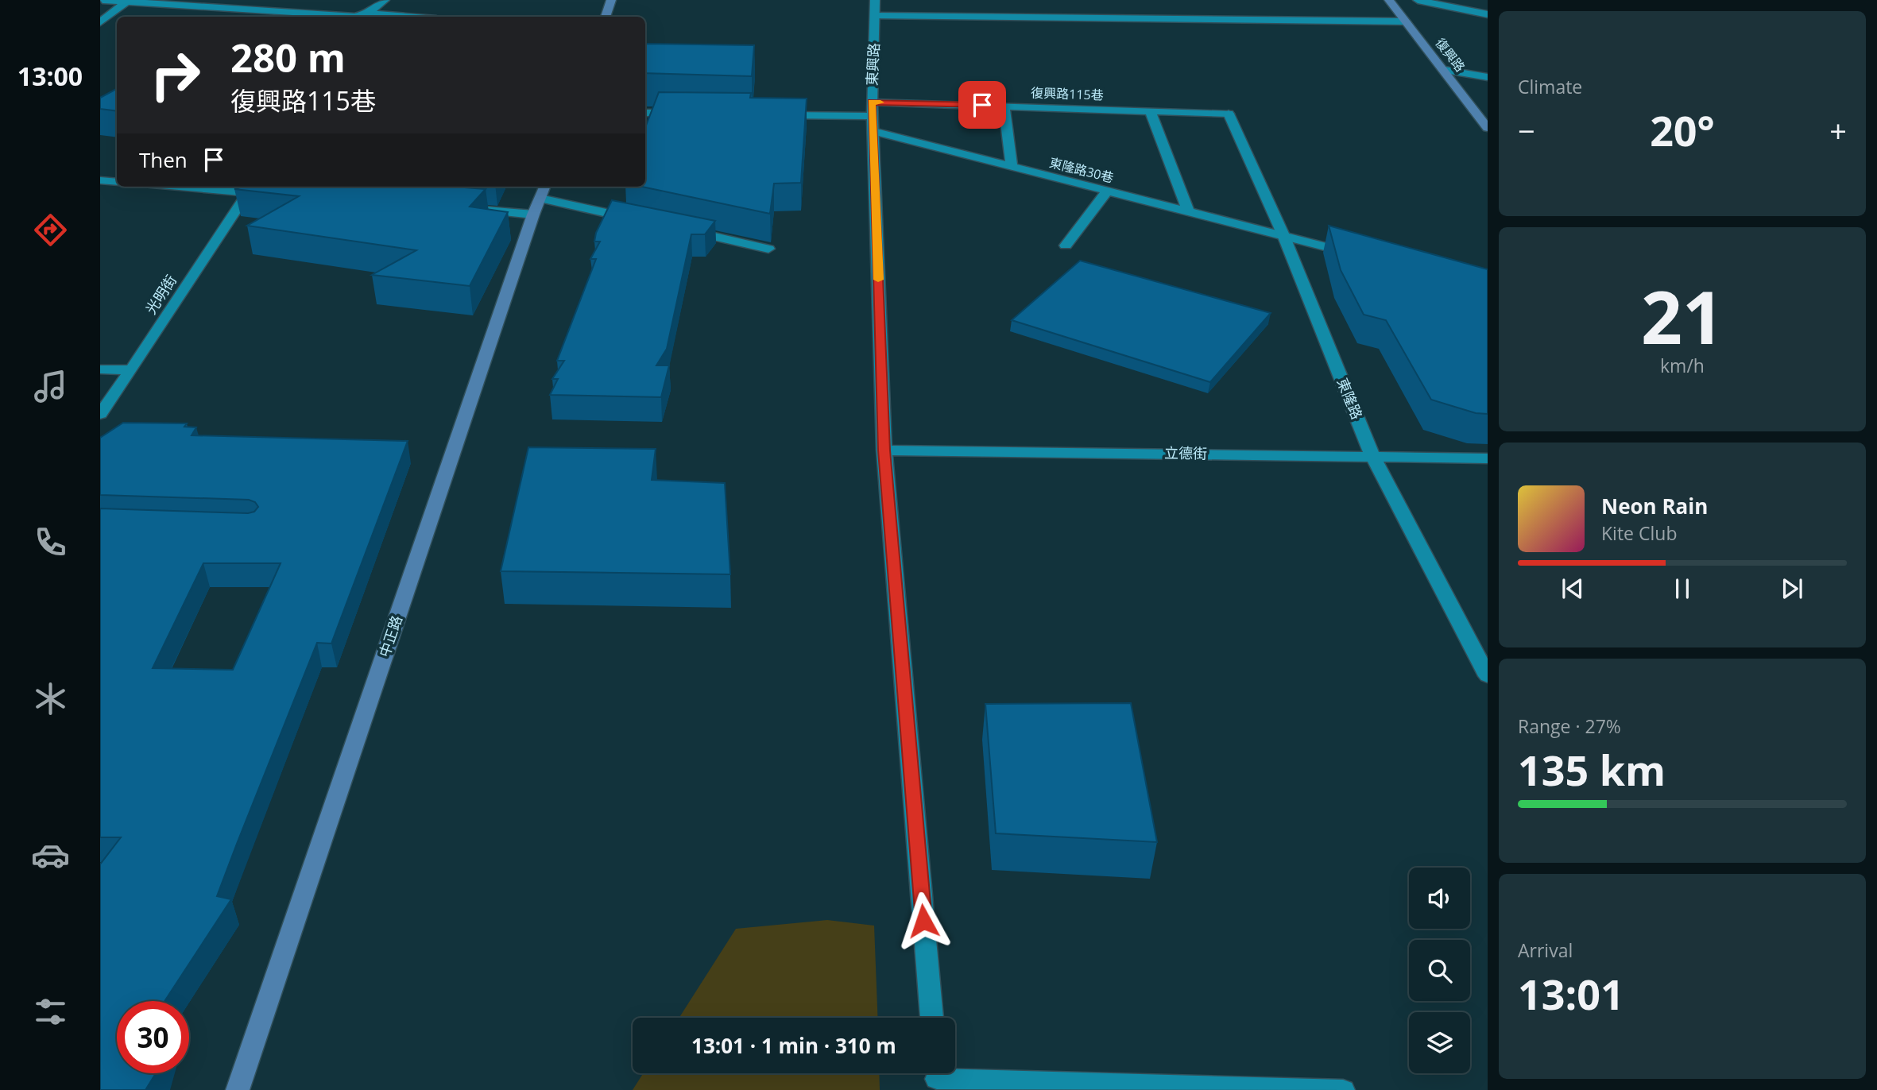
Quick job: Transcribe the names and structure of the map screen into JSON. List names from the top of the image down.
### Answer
{
  "streets": {
    "main road": ["復興路", "中正路"],
    "street": [
      "東興路",
      "復興路115巷",
      "東隆路30巷",
      "光明街",
      "東隆路",
      "立德街"
    ]
  },
  "crossings": [
    ["東興路", "復興路115巷"],
    ["東興路", "東隆路30巷"],
    ["東興路", "立德街"],
    ["復興路115巷", "東隆路30巷"],
    ["復興路115巷", "東隆路"],
    ["東隆路30巷", "東隆路"],
    ["東隆路", "立德街"]
  ],
  "page": {
    "tabs": "13:00",
    "tile": [
      "Climate",
      ["21", "km/h"],
      ["Range · 27%", "135 km"],
      ["Arrival", "13:01"]
    ],
    "turn": ["280 m", "復興路115巷"],
    "heat": ["−", "20°", "+"],
    "then": "Then",
    "song": ["Neon Rain", "Kite Club"],
    "limit": "30",
    "trip": "13:01 · 1 min · 310 m"
  }
}
